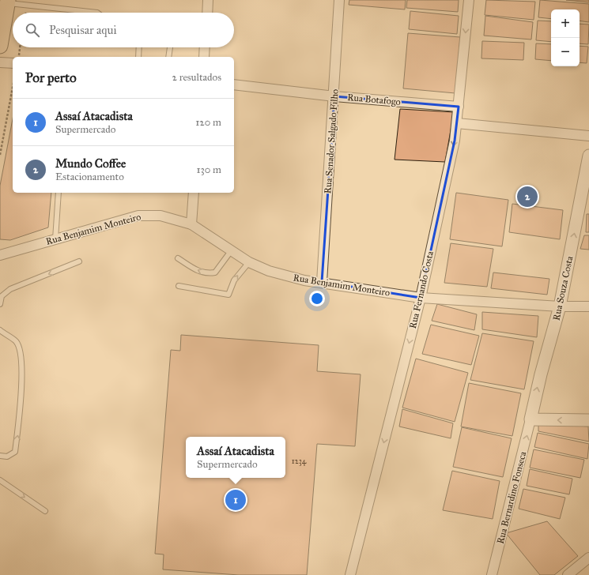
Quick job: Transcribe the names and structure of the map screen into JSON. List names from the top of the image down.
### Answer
{
  "streets": {
    "street": [
      "Rua Botafogo",
      "Rua Senador Salgado Filho",
      "Rua Benjamim Monteiro",
      "Rua Souza Costa",
      "Rua Fernando Costa",
      "Rua Bernardino Fonseca"
    ]
  },
  "crossings": [
    ["Rua Botafogo", "Rua Senador Salgado Filho"],
    ["Rua Botafogo", "Rua Fernando Costa"],
    ["Rua Senador Salgado Filho", "Rua Benjamim Monteiro"],
    ["Rua Benjamim Monteiro", "Rua Souza Costa"],
    ["Rua Benjamim Monteiro", "Rua Fernando Costa"],
    ["Rua Souza Costa", "Rua Bernardino Fonseca"]
  ],
  "one_way": ["Rua Souza Costa", "Rua Fernando Costa", "Rua Bernardino Fonseca"],
  "house_numbers": ["1234"],
  "page": {
    "map_buttons": ["+", "−"],
    "search": "Pesquisar aqui",
    "heading": ["Por perto", "2 resultados"],
    "list": [
      {
        "mark": "1",
        "name": "Assaí Atacadista",
        "note": "Supermercado",
        "value": "120 m"
      },
      {
        "mark": "2",
        "name": "Mundo Coffee",
        "note": "Estacionamento",
        "value": "130 m"
      }
    ],
    "pins": ["2", "1"],
    "popup": ["Assaí Atacadista", "Supermercado"]
  }
}
